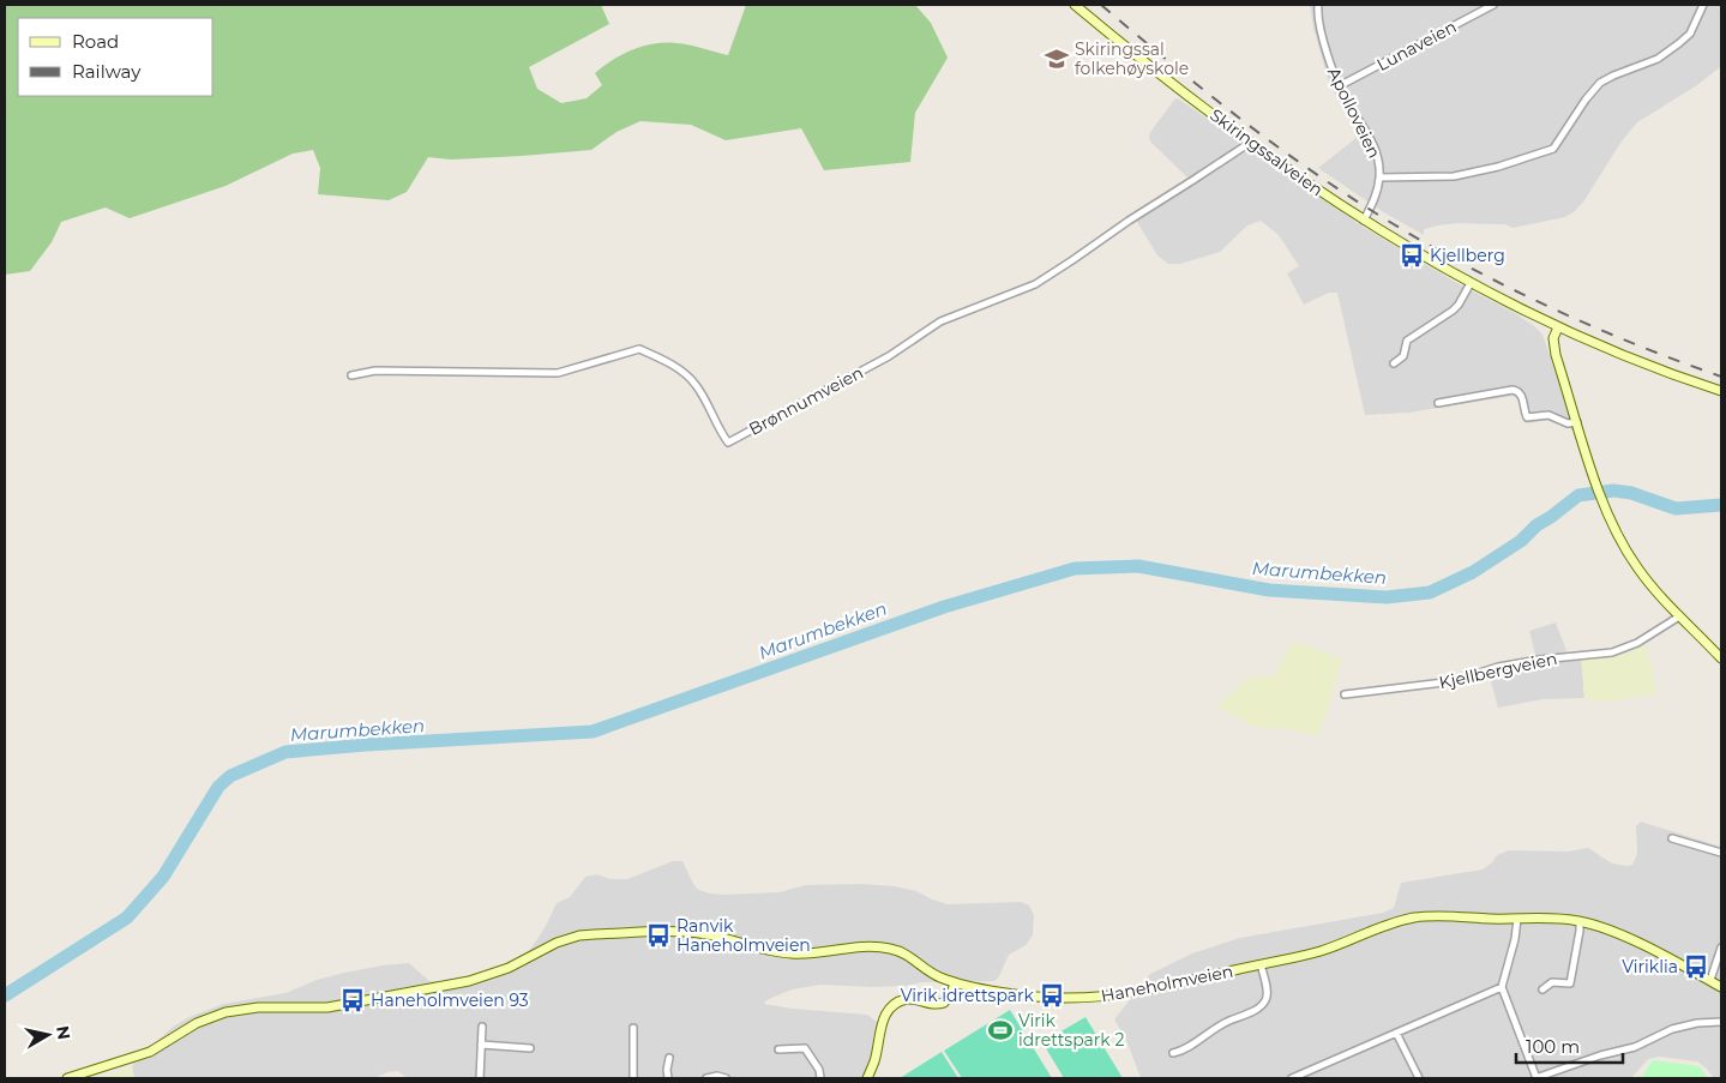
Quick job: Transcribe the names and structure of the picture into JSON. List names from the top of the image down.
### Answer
{
  "streets": {
    "main road": ["Skiringssalveien", "Haneholmveien"],
    "street": [
      "Lunaveien",
      "Apolloveien",
      "Brønnumveien",
      "Kjellbergveien"
    ]
  },
  "crossings": [
    ["Lunaveien", "Apolloveien"],
    ["Apolloveien", "Skiringssalveien"],
    ["Skiringssalveien", "Brønnumveien"]
  ],
  "water": ["Marumbekken"],
  "places": {
    "school or university": ["Skiringssal folkehøyskole"],
    "bus stop": [
      "Kjellberg",
      "Ranvik Haneholmveien",
      "Viriklia",
      "Virik idrettspark",
      "Haneholmveien 93"
    ],
    "sports": ["Virik idrettspark 2"]
  },
  "legend": ["Road", "Railway"],
  "scale_bar": "100 m",
  "north": "right"
}
